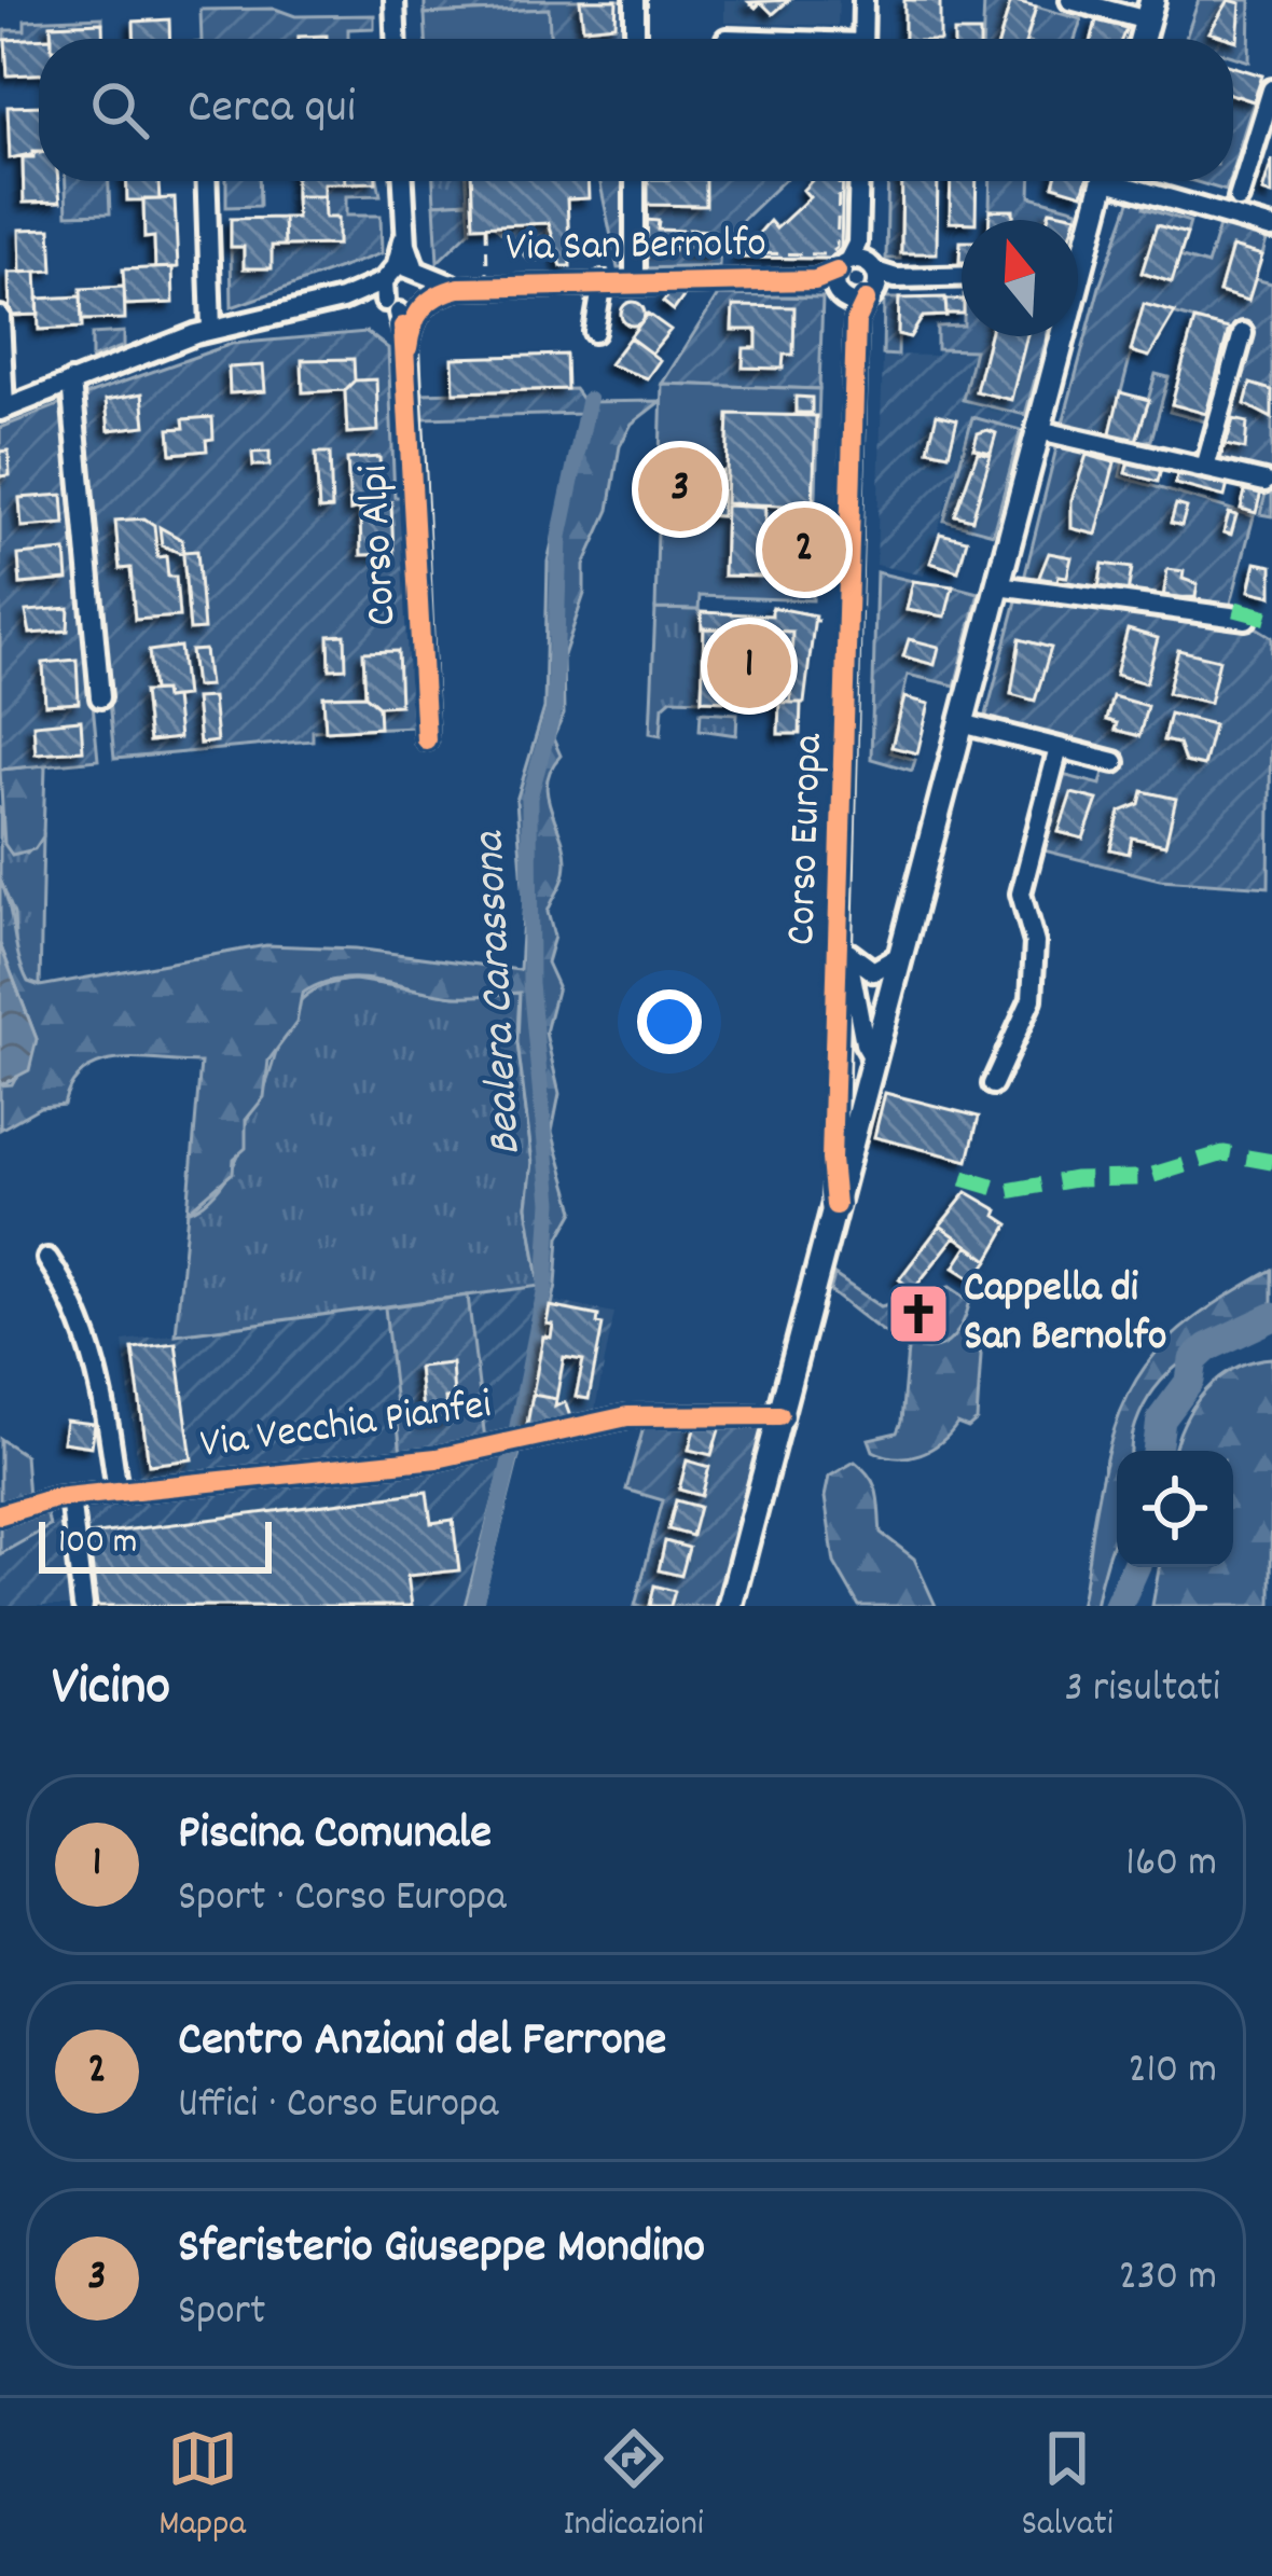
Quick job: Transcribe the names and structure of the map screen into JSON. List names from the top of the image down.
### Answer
{
  "streets": {
    "street": [
      "Via San Bernolfo",
      "Corso Alpi",
      "Corso Europa",
      "Via Vecchia Pianfei"
    ]
  },
  "crossings": [
    ["Via San Bernolfo", "Corso Alpi"],
    ["Via San Bernolfo", "Corso Europa"]
  ],
  "water": ["Bealera Carassona"],
  "places": {
    "church": ["Cappella di San Bernolfo"]
  },
  "scale_bar": "100 m",
  "north": "top",
  "page": {
    "search": "Cerca qui",
    "pins": ["3", "2", "1"],
    "scale": "100 m",
    "heading": ["Vicino", "3 risultati"],
    "list": [
      {
        "mark": "1",
        "name": "Piscina Comunale",
        "note": "Sport · Corso Europa",
        "value": "160 m"
      },
      {
        "mark": "2",
        "name": "Centro Anziani del Ferrone",
        "note": "Uffici · Corso Europa",
        "value": "210 m"
      },
      {
        "mark": "3",
        "name": "Sferisterio Giuseppe Mondino",
        "note": "Sport",
        "value": "230 m"
      }
    ],
    "nav": ["Mappa", "Indicazioni", "Salvati"]
  }
}
